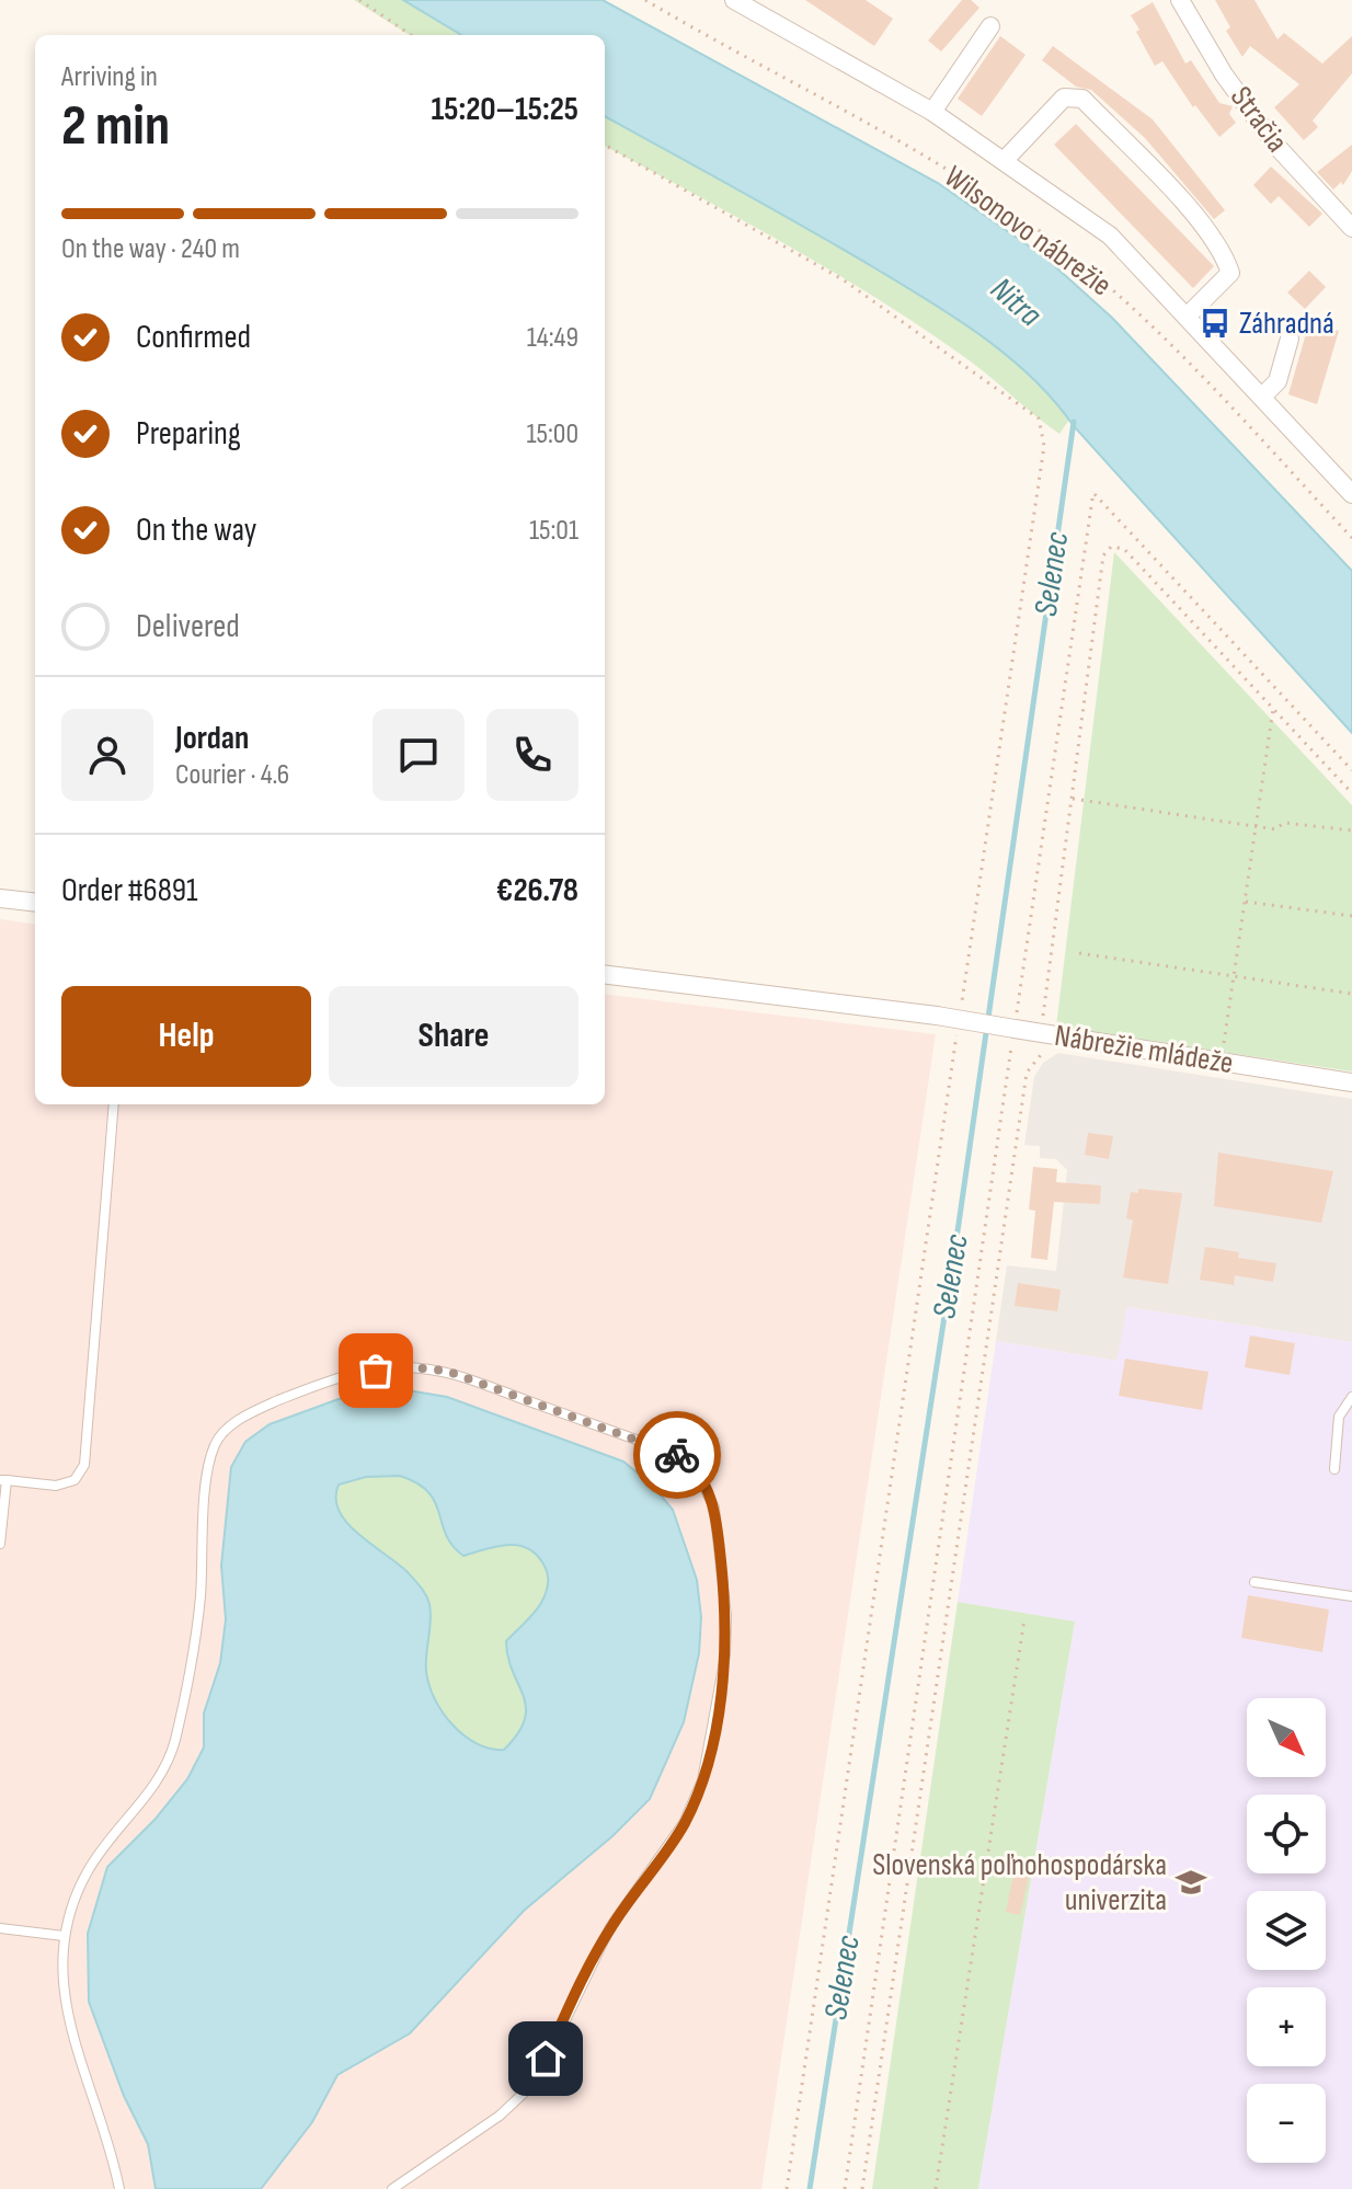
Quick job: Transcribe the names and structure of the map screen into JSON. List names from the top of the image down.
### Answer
{
  "streets": {
    "street": ["Stračia", "Wilsonovo nábrežie", "Nábrežie mládeže"]
  },
  "water": ["Nitra", "Selenec"],
  "places": {
    "bus stop": ["Záhradná"],
    "school or university": ["Slovenská poľnohospodárska univerzita"]
  },
  "north": "bottom right",
  "page": {
    "heading": ["2 min", "Arriving in", "15:20–15:25"],
    "panel": [
      "Jordan",
      "Courier · 4.6",
      "Order #6891",
      "€26.78"
    ],
    "bar": "On the way · 240 m",
    "list": [
      ["Confirmed", "14:49"],
      ["Preparing", "15:00"],
      ["On the way", "15:01"],
      "Delivered"
    ],
    "buttons": ["Help", "Share"],
    "map_buttons": ["+", "−"]
  }
}
